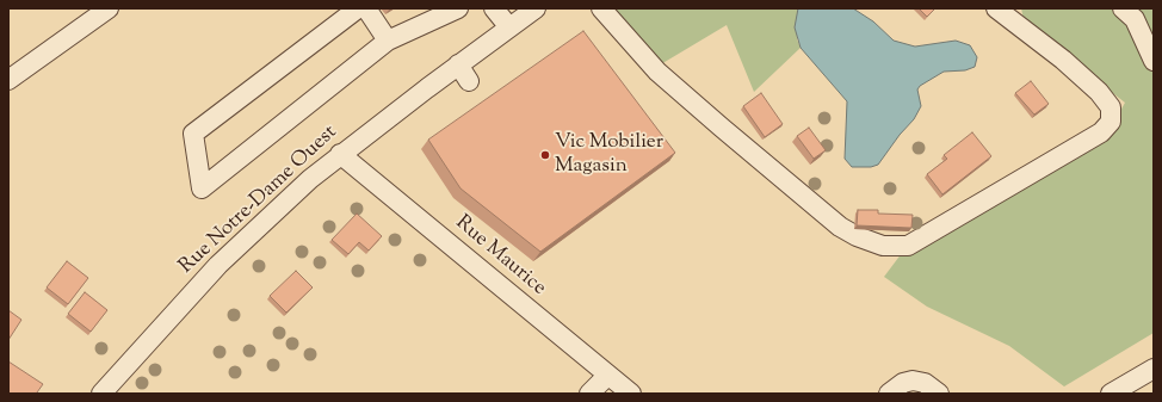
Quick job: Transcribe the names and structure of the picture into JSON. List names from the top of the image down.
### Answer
{
  "streets": {
    "street": ["Rue Notre-Dame Ouest", "Rue Maurice"]
  },
  "crossings": [
    ["Rue Notre-Dame Ouest", "Rue Maurice"]
  ],
  "places": ["Vic Mobilier Magasin"]
}
